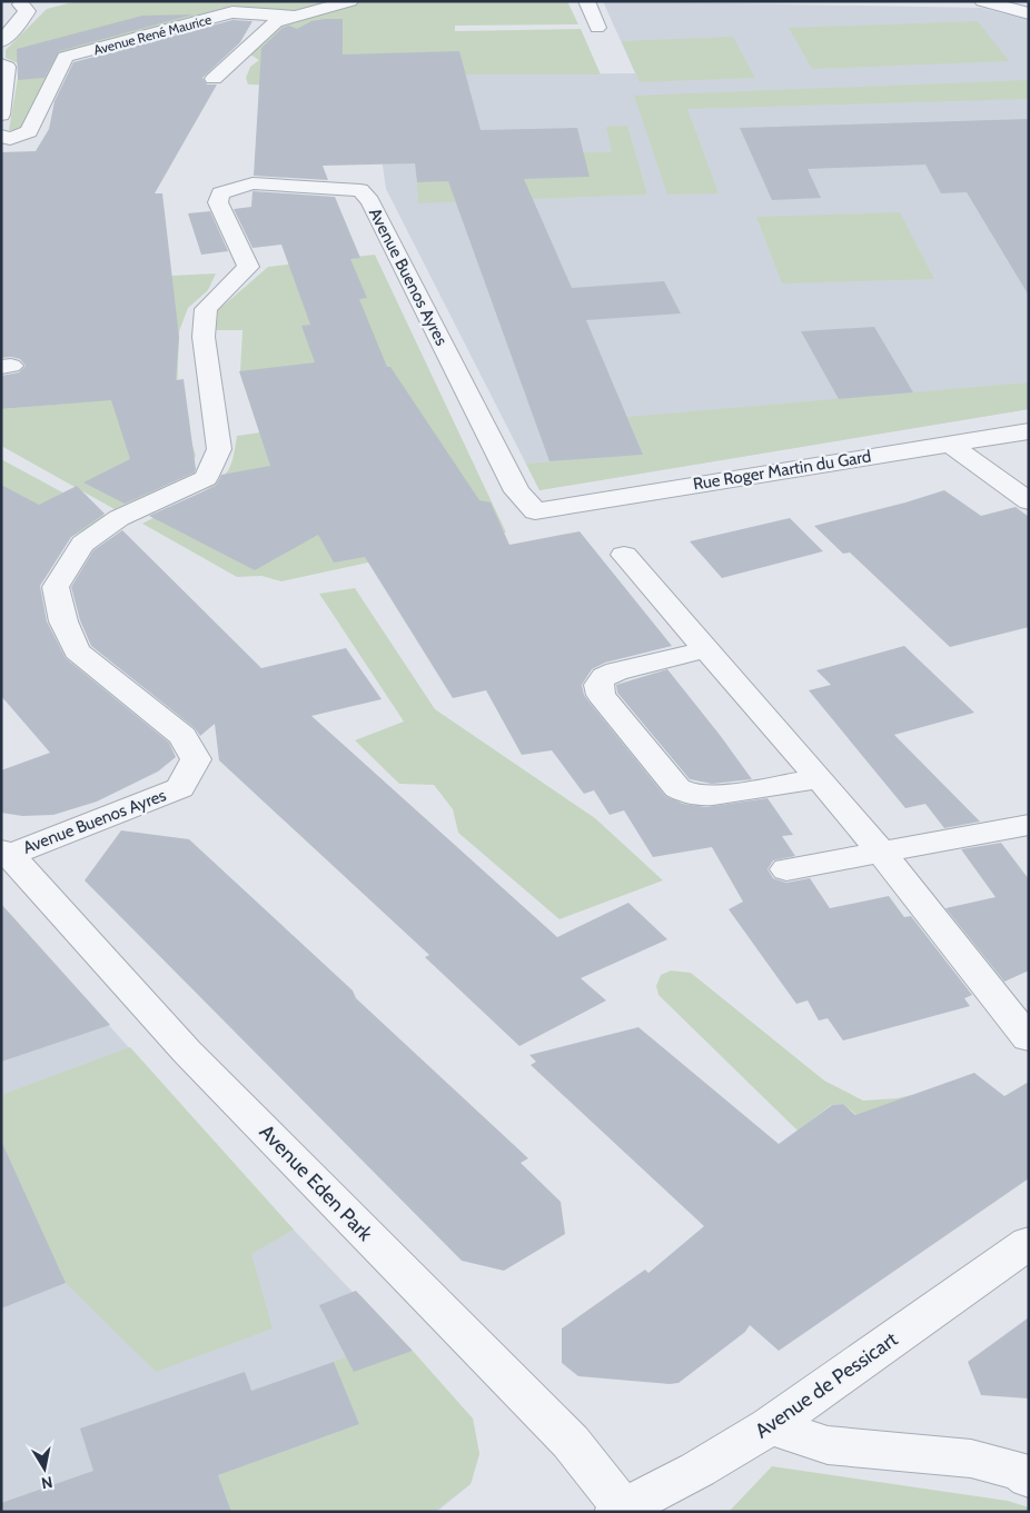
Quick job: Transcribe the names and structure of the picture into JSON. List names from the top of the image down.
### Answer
{
  "streets": {
    "street": [
      "Avenue René Maurice",
      "Avenue Buenos Ayres",
      "Rue Roger Martin du Gard",
      "Avenue Eden Park",
      "Avenue de Pessicart"
    ]
  },
  "crossings": [
    ["Avenue Buenos Ayres", "Rue Roger Martin du Gard"],
    ["Avenue Buenos Ayres", "Avenue Eden Park"],
    ["Avenue Eden Park", "Avenue de Pessicart"]
  ],
  "north": "bottom"
}
